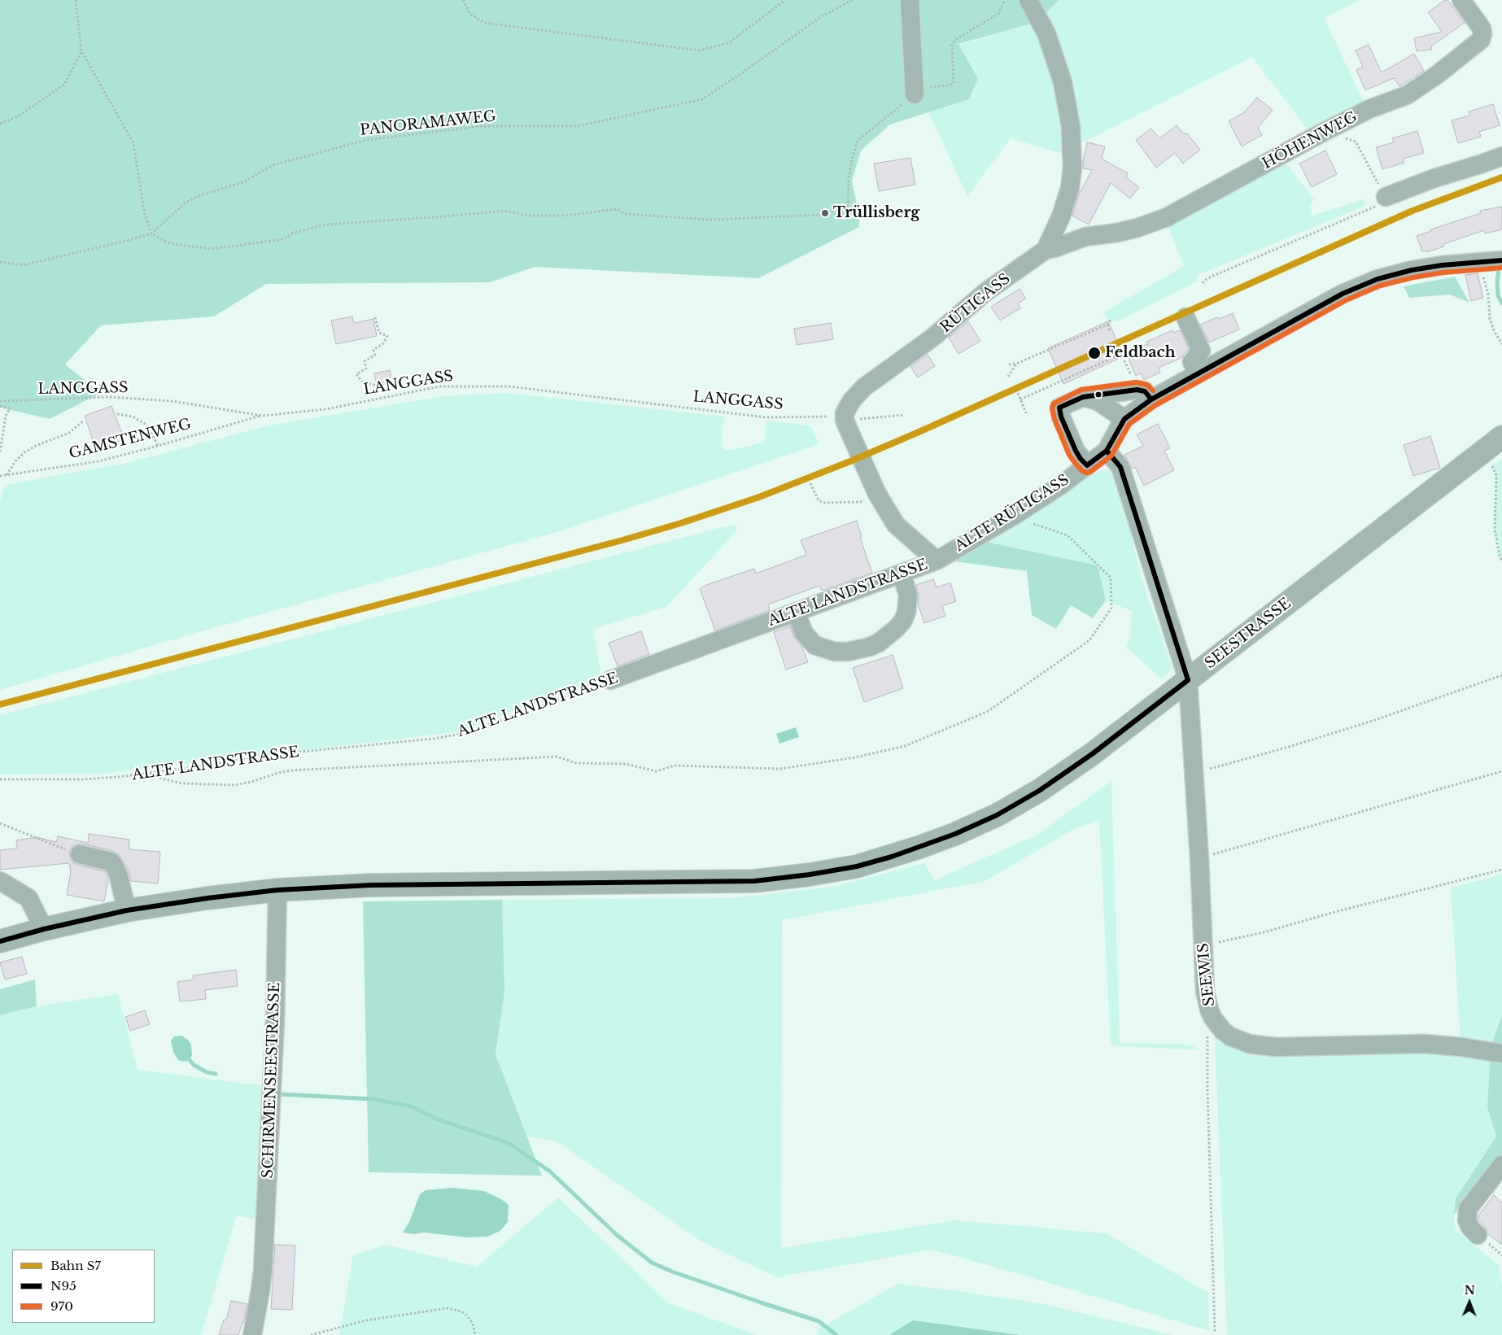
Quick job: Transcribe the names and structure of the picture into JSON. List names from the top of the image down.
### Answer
{
  "streets": {
    "main road": ["SEESTRASSE"],
    "street": [
      "HÖHENWEG",
      "RÜTIGASS",
      "ALTE RÜTIGASS",
      "ALTE LANDSTRASSE",
      "SEEWIS",
      "SCHIRMENSEESTRASSE"
    ],
    "path": ["PANORAMAWEG", "LANGGASS", "GAMSTENWEG"]
  },
  "crossings": [
    ["HÖHENWEG", "RÜTIGASS"],
    ["RÜTIGASS", "LANGGASS"],
    ["LANGGASS", "GAMSTENWEG"],
    ["ALTE RÜTIGASS", "ALTE LANDSTRASSE"],
    ["ALTE RÜTIGASS", "SEEWIS"],
    ["SEESTRASSE", "SEEWIS"],
    ["SEESTRASSE", "SCHIRMENSEESTRASSE"]
  ],
  "places": ["Trüllisberg", "Feldbach"],
  "lines": ["rail line S7", "transit line N95", "transit line 970"],
  "legend": ["Bahn S7", "N95", "970"],
  "north": "top"
}
